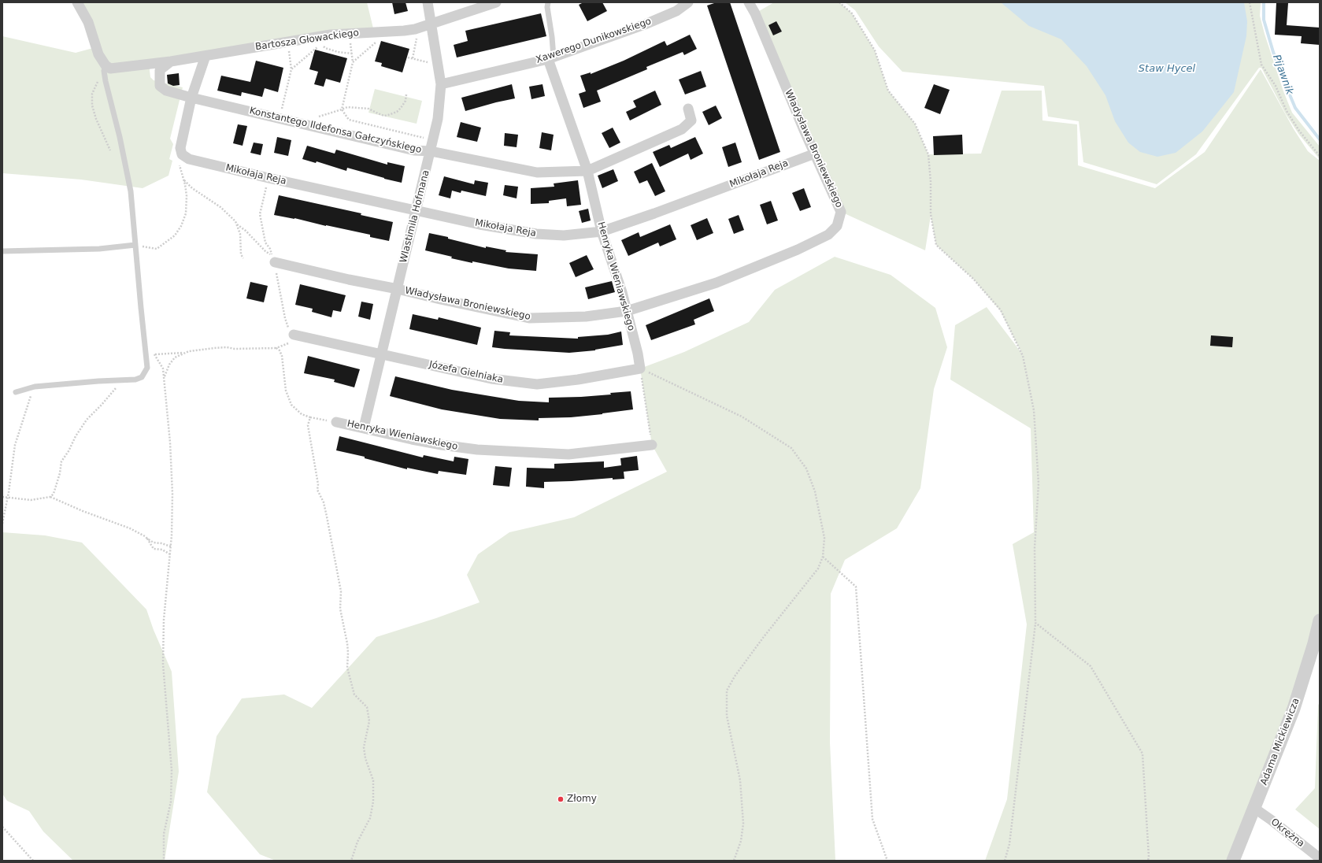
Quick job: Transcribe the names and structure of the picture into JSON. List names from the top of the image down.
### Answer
{
  "streets": {
    "street": [
      "Bartosza Głowackiego",
      "Xawerego Dunikowskiego",
      "Konstantego Ildefonsa Gałczyńskiego",
      "Władysława Broniewskiego",
      "Mikołaja Reja",
      "Wlastimila Hofmana",
      "Henryka Wieniawskiego",
      "Józefa Gielniaka",
      "Adama Mickiewicza",
      "Okrężna"
    ]
  },
  "crossings": [
    ["Bartosza Głowackiego", "Konstantego Ildefonsa Gałczyńskiego"],
    ["Bartosza Głowackiego", "Wlastimila Hofmana"],
    ["Xawerego Dunikowskiego", "Wlastimila Hofmana"],
    ["Xawerego Dunikowskiego", "Henryka Wieniawskiego"],
    ["Konstantego Ildefonsa Gałczyńskiego", "Wlastimila Hofmana"],
    ["Konstantego Ildefonsa Gałczyńskiego", "Henryka Wieniawskiego"],
    ["Władysława Broniewskiego", "Mikołaja Reja"],
    ["Władysława Broniewskiego", "Wlastimila Hofmana"],
    ["Władysława Broniewskiego", "Henryka Wieniawskiego"],
    ["Mikołaja Reja", "Wlastimila Hofmana"],
    ["Mikołaja Reja", "Henryka Wieniawskiego"],
    ["Wlastimila Hofmana", "Henryka Wieniawskiego"],
    ["Wlastimila Hofmana", "Józefa Gielniaka"],
    ["Henryka Wieniawskiego", "Józefa Gielniaka"],
    ["Adama Mickiewicza", "Okrężna"]
  ],
  "water": ["Staw Hycel", "Pijawnik"],
  "places": ["Złomy"]
}
